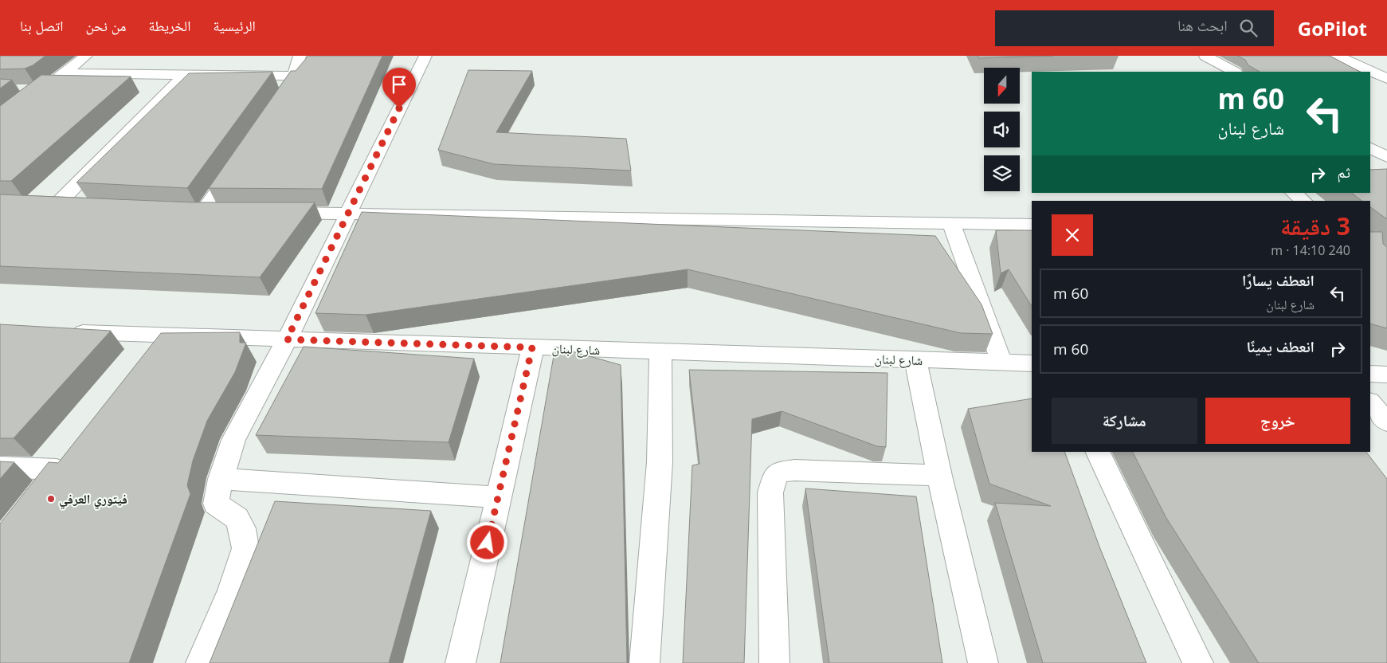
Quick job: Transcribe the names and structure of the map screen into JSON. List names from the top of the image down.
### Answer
{
  "streets": {
    "street": ["شارع لبنان"]
  },
  "places": ["فيتوري العرفي"],
  "north": "bottom",
  "page": {
    "header": "GoPilot",
    "search": "ابحث هنا",
    "nav": [
      "الرئيسية",
      "الخريطة",
      "من نحن",
      "اتصل بنا"
    ],
    "turn": ["60 m", "شارع لبنان"],
    "then": "ثم",
    "heading": ["3 دقيقة", "240 m · 14:10"],
    "list": [
      {
        "name": "انعطف يسارًا",
        "note": "شارع لبنان",
        "value": "60 m"
      },
      {
        "name": "انعطف يمينًا",
        "value": "60 m"
      }
    ],
    "buttons": ["خروج", "مشاركة"]
  }
}
